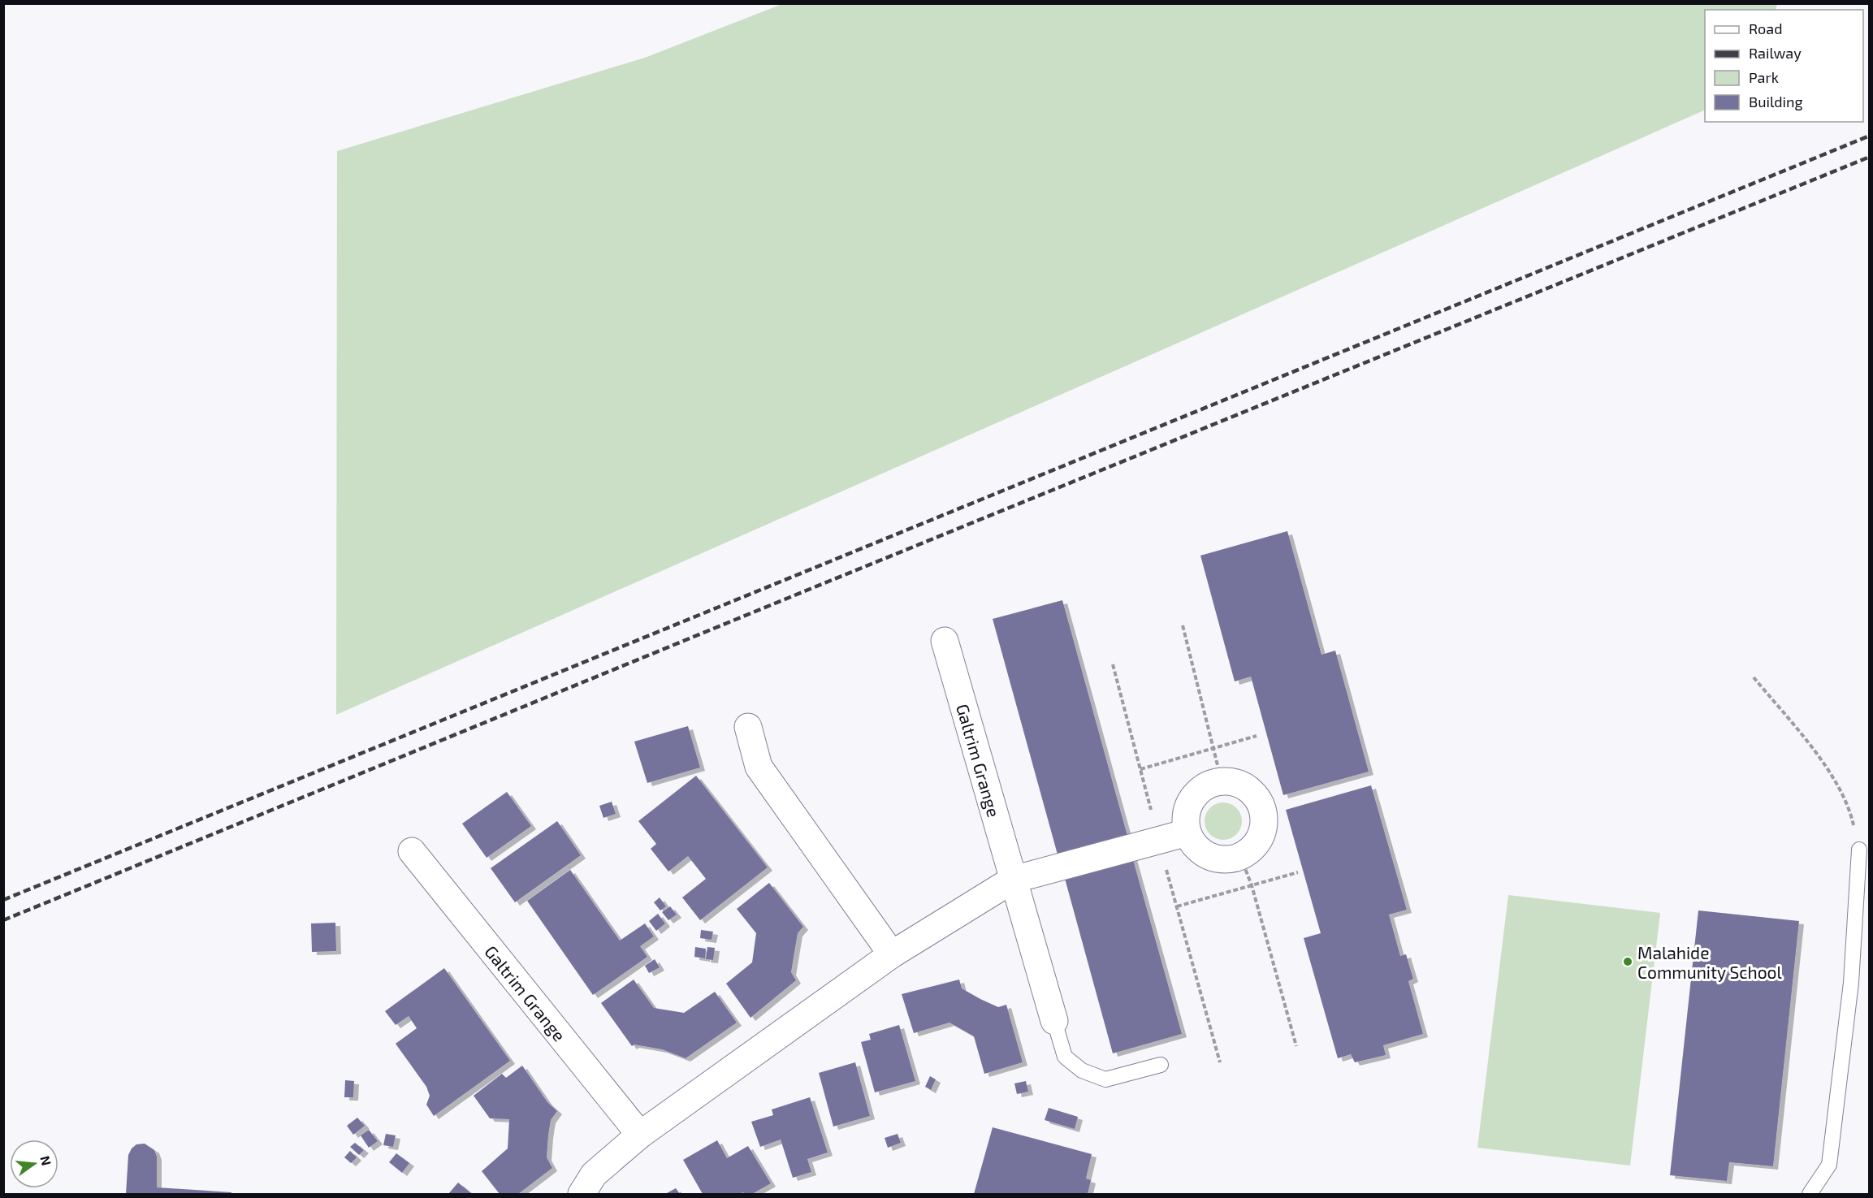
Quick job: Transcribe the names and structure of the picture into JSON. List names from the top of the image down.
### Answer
{
  "streets": {
    "street": ["Galtrim Grange"]
  },
  "places": ["Malahide Community School"],
  "legend": [
    "Road",
    "Railway",
    "Park",
    "Building"
  ],
  "north": "right"
}
